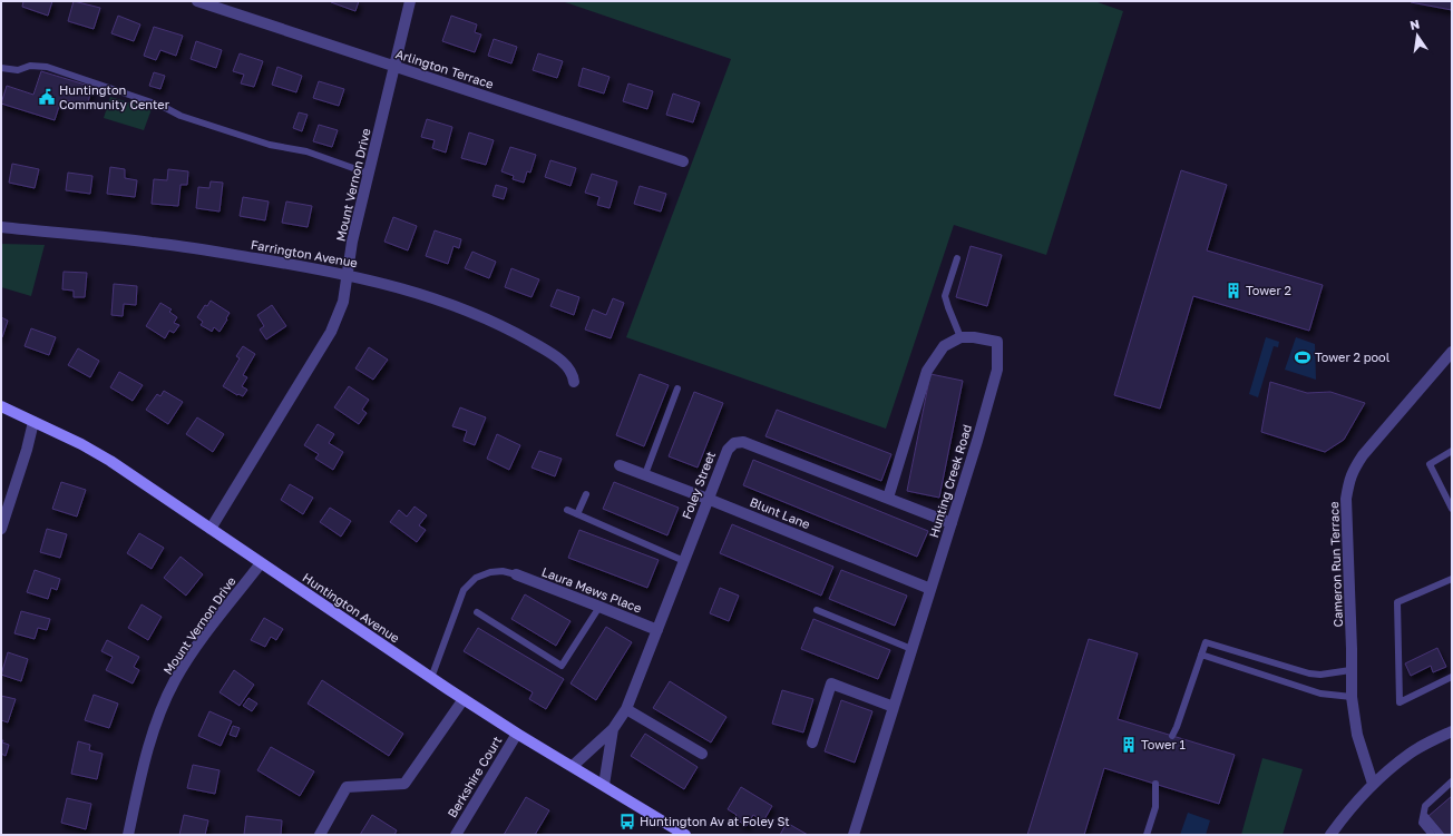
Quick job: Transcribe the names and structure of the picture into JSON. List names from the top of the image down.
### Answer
{
  "streets": {
    "main road": ["Huntington Avenue"],
    "street": [
      "Arlington Terrace",
      "Mount Vernon Drive",
      "Farrington Avenue",
      "Hunting Creek Road",
      "Foley Street",
      "Blunt Lane",
      "Cameron Run Terrace",
      "Laura Mews Place",
      "Berkshire Court"
    ]
  },
  "crossings": [
    ["Arlington Terrace", "Mount Vernon Drive"],
    ["Mount Vernon Drive", "Farrington Avenue"],
    ["Mount Vernon Drive", "Huntington Avenue"],
    ["Hunting Creek Road", "Foley Street"],
    ["Hunting Creek Road", "Blunt Lane"],
    ["Foley Street", "Blunt Lane"],
    ["Foley Street", "Laura Mews Place"],
    ["Foley Street", "Huntington Avenue"],
    ["Huntington Avenue", "Berkshire Court"]
  ],
  "places": {
    "public building": ["Huntington Community Center"],
    "building": ["Tower 2", "Tower 1"],
    "sports": ["Tower 2 pool"],
    "bus stop": ["Huntington Av at Foley St"]
  },
  "north": "top"
}
